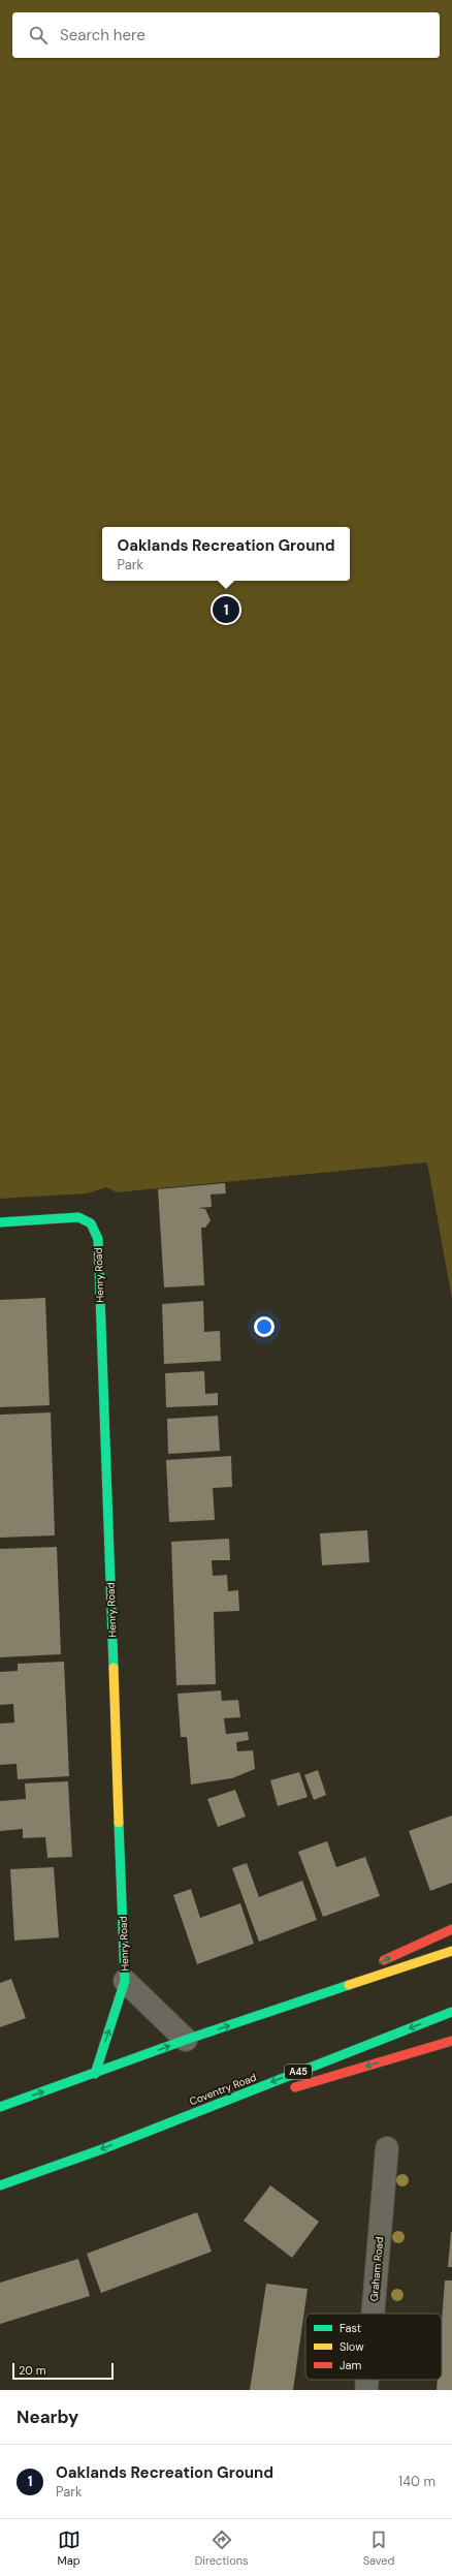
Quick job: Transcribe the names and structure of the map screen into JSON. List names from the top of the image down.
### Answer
{
  "streets": {
    "main road": ["Henry Road", "A45", "Coventry Road"],
    "street": ["Graham Road"]
  },
  "legend": ["Fast", "Slow", "Jam"],
  "scale_bar": "20 m",
  "page": {
    "search": "Search here",
    "popup": ["Oaklands Recreation Ground", "Park"],
    "pins": "1",
    "scale": "20 m",
    "heading": "Nearby",
    "list": [
      {
        "mark": "1",
        "name": "Oaklands Recreation Ground",
        "note": "Park",
        "value": "140 m"
      }
    ],
    "nav": ["Map", "Directions", "Saved"]
  }
}
